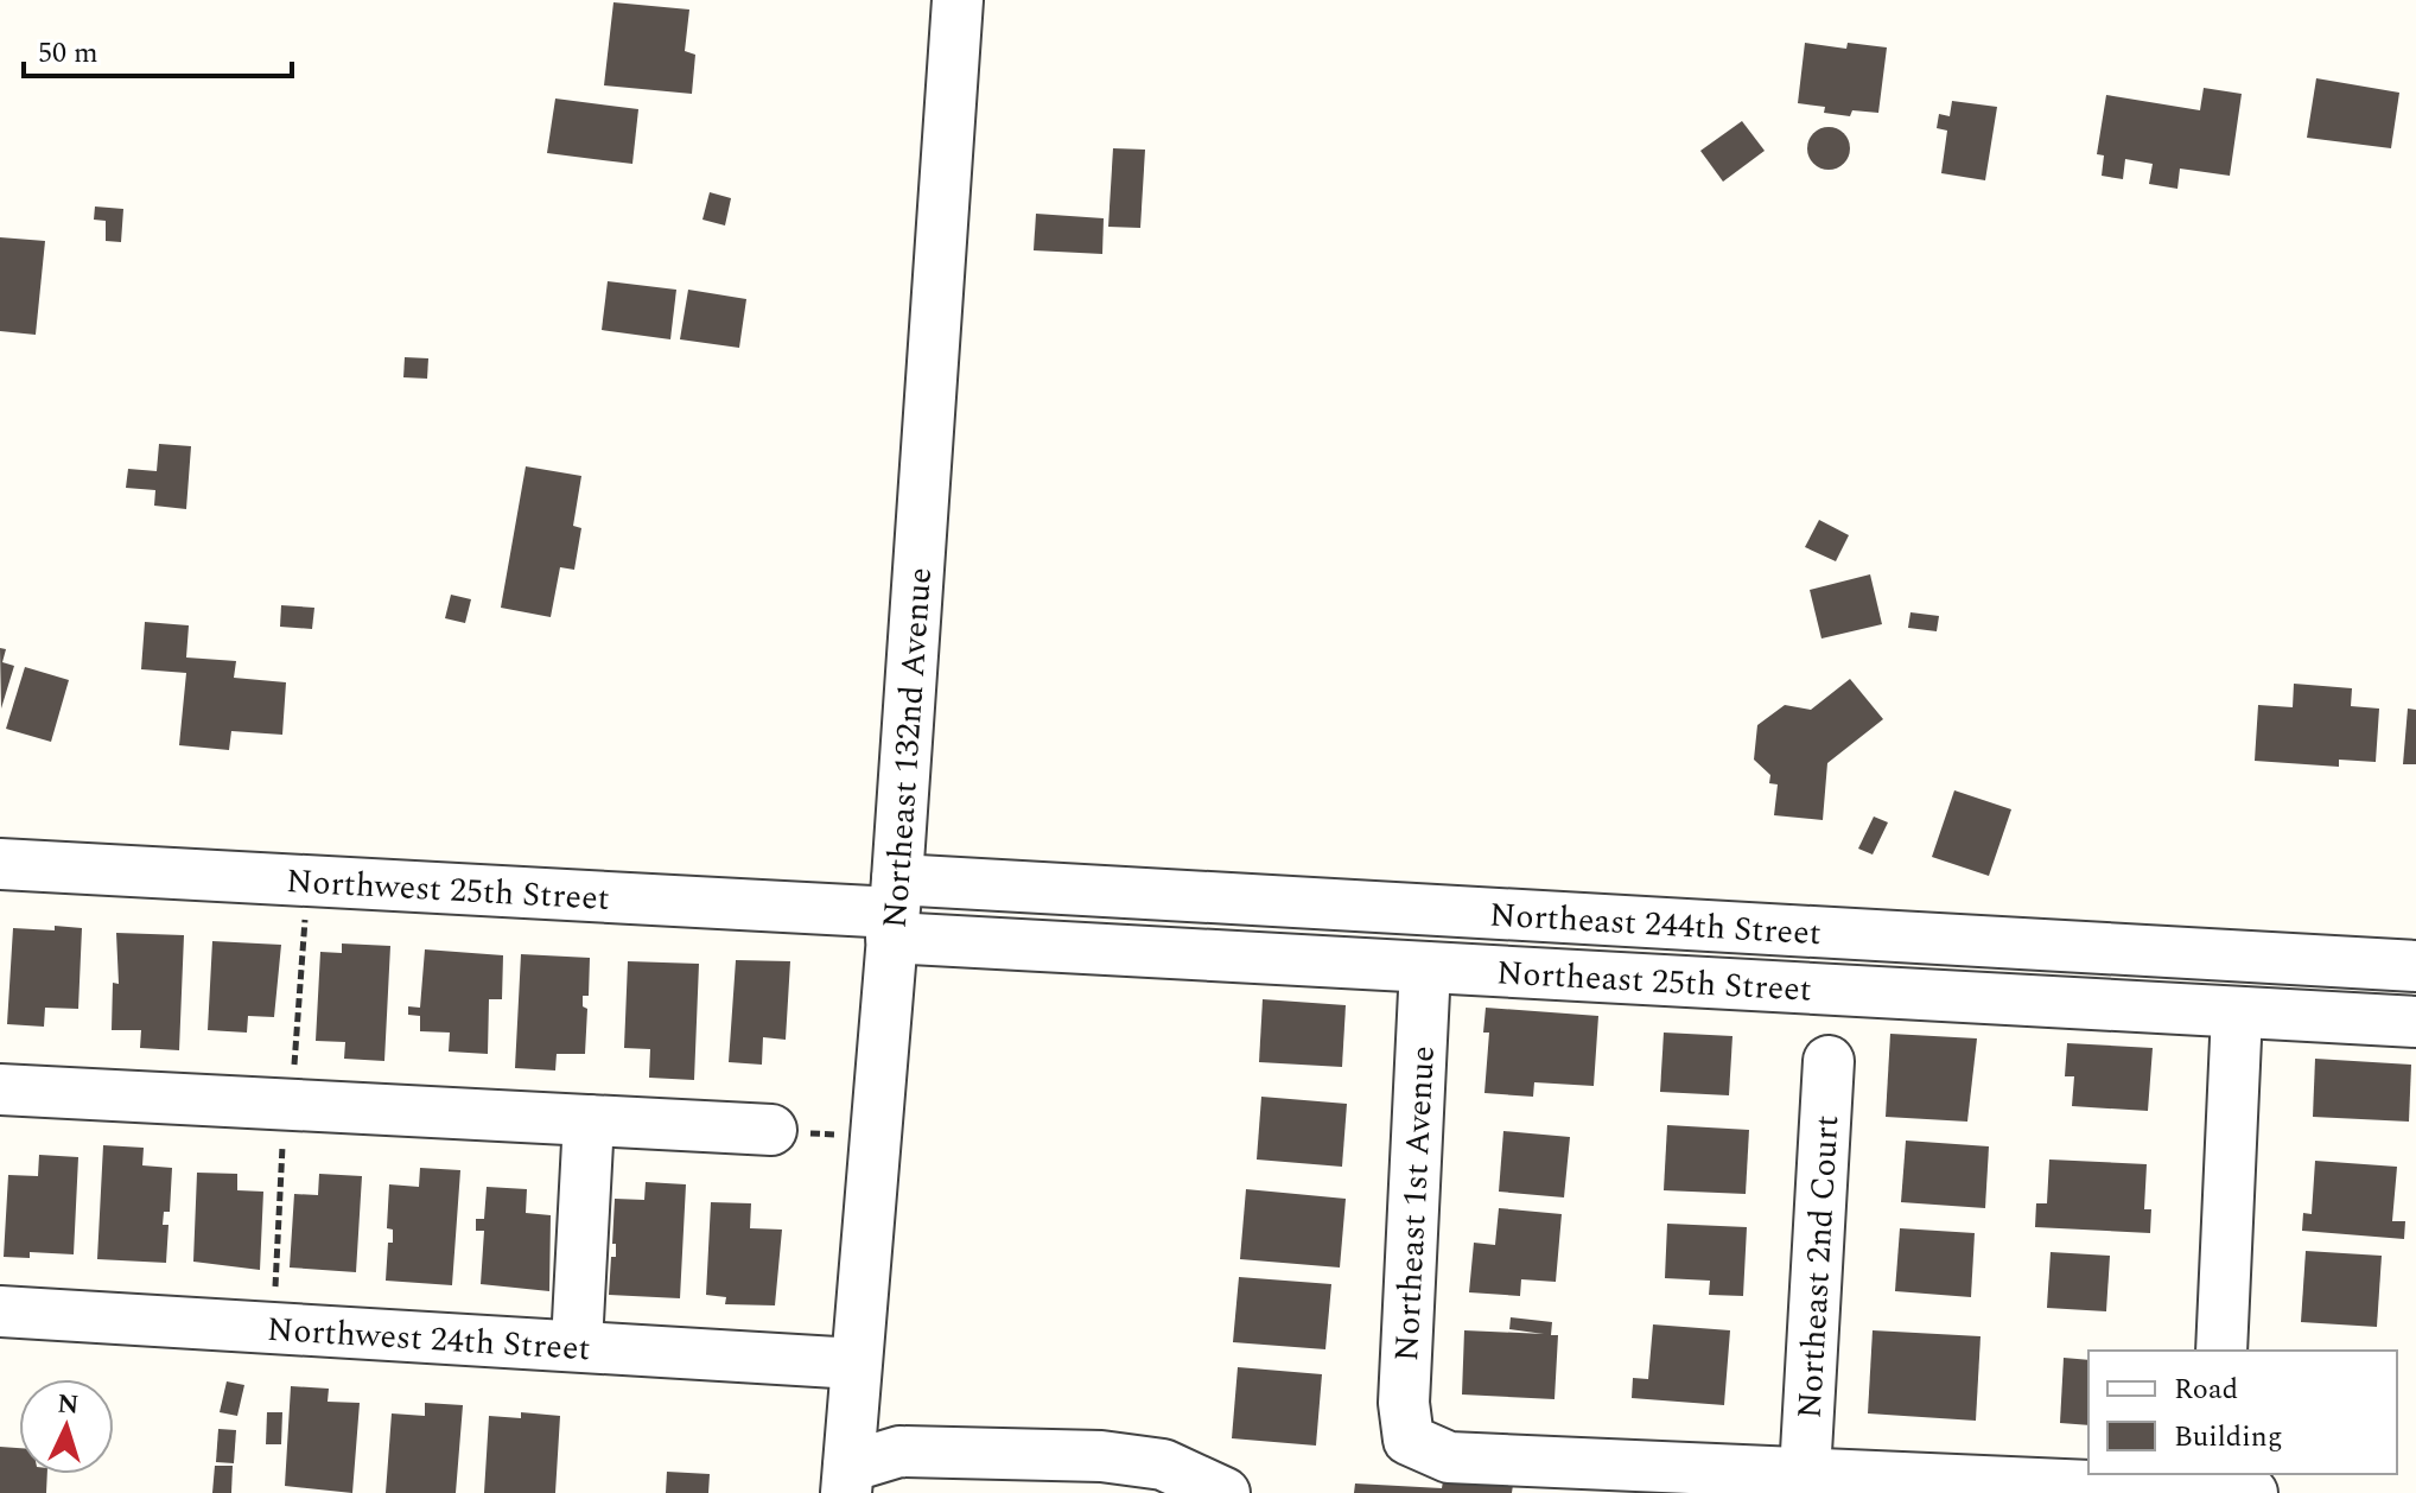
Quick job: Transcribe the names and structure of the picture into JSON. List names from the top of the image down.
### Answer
{
  "streets": {
    "street": [
      "Northeast 132nd Avenue",
      "Northwest 25th Street",
      "Northeast 244th Street",
      "Northeast 25th Street",
      "Northeast 1st Avenue",
      "Northeast 2nd Court",
      "Northwest 24th Street"
    ]
  },
  "crossings": [
    ["Northeast 132nd Avenue", "Northwest 25th Street"],
    ["Northeast 132nd Avenue", "Northeast 244th Street"],
    ["Northeast 132nd Avenue", "Northeast 25th Street"],
    ["Northeast 132nd Avenue", "Northwest 24th Street"],
    ["Northwest 25th Street", "Northeast 244th Street"],
    ["Northwest 25th Street", "Northeast 25th Street"],
    ["Northeast 244th Street", "Northeast 25th Street"],
    ["Northeast 25th Street", "Northeast 1st Avenue"],
    ["Northeast 1st Avenue", "Northeast 2nd Court"]
  ],
  "legend": ["Road", "Building"],
  "scale_bar": "50 m",
  "north": "top"
}
